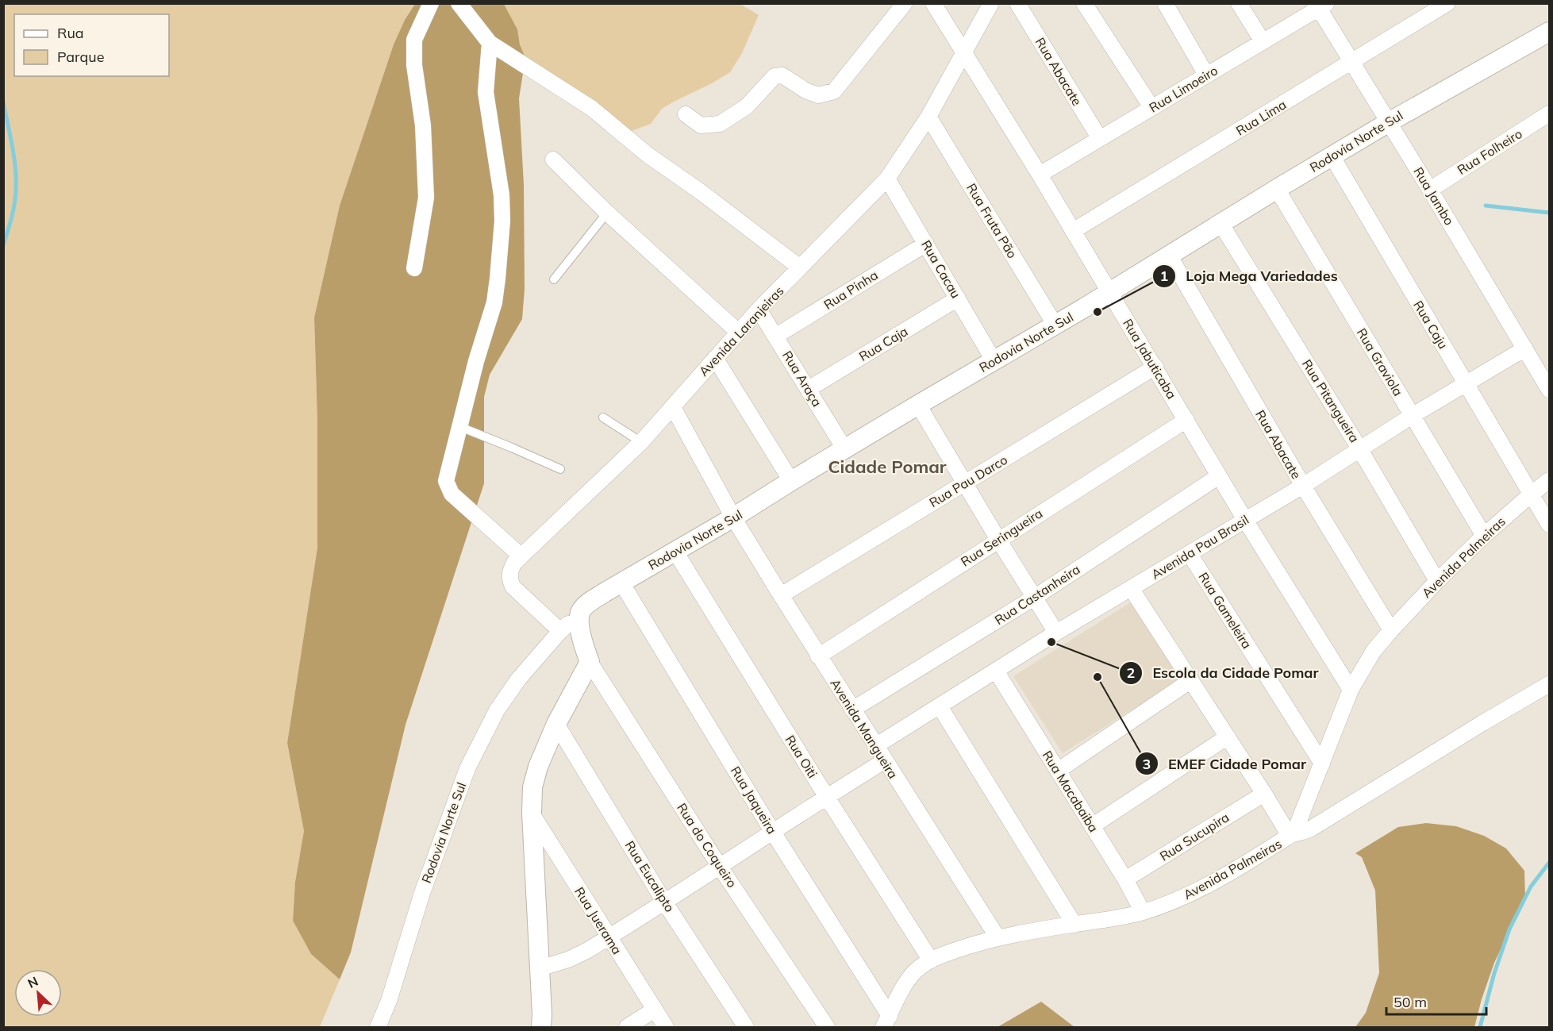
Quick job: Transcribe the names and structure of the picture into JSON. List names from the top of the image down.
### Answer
{
  "streets": {
    "street": [
      "Rua Abacate",
      "Rua Limoeiro",
      "Rua Lima",
      "Rodovia Norte Sul",
      "Rua Folheiro",
      "Rua Jambo",
      "Rua Fruta Pão",
      "Rua Cacau",
      "Rua Pinha",
      "Rua Caju",
      "Avenida Laranjeiras",
      "Rua Caja",
      "Rua Jabuticaba",
      "Rua Graviola",
      "Rua Araça",
      "Rua Pitangueira",
      "Rua Pau Darco",
      "Rua Seringueira",
      "Avenida Pau Brasil",
      "Avenida Palmeiras",
      "Rua Castanheira",
      "Rua Gameleira",
      "Avenida Mangueira",
      "Rua Oiti",
      "Rua Macabaiba",
      "Rua Jaqueira",
      "Rua Sucupira",
      "Rua do Coqueiro",
      "Rua Eucalipto",
      "Rua Juerama"
    ]
  },
  "crossings": [
    ["Rua Abacate", "Rua Limoeiro"],
    ["Rua Abacate", "Rodovia Norte Sul"],
    ["Rua Abacate", "Avenida Pau Brasil"],
    ["Rua Abacate", "Avenida Palmeiras"],
    ["Rua Limoeiro", "Rua Jambo"],
    ["Rua Limoeiro", "Rua Jabuticaba"],
    ["Rua Lima", "Rua Jambo"],
    ["Rua Lima", "Rua Jabuticaba"],
    ["Rodovia Norte Sul", "Rua Jambo"],
    ["Rodovia Norte Sul", "Rua Fruta Pão"],
    ["Rodovia Norte Sul", "Rua Cacau"],
    ["Rodovia Norte Sul", "Rua Caju"],
    ["Rodovia Norte Sul", "Avenida Laranjeiras"],
    ["Rodovia Norte Sul", "Rua Jabuticaba"],
    ["Rodovia Norte Sul", "Rua Graviola"],
    ["Rodovia Norte Sul", "Rua Araça"],
    ["Rodovia Norte Sul", "Rua Pitangueira"],
    ["Rodovia Norte Sul", "Avenida Mangueira"],
    ["Rodovia Norte Sul", "Rua Oiti"],
    ["Rodovia Norte Sul", "Rua Jaqueira"],
    ["Rua Folheiro", "Rua Jambo"],
    ["Rua Jambo", "Avenida Pau Brasil"],
    ["Rua Fruta Pão", "Avenida Laranjeiras"],
    ["Rua Cacau", "Rua Pinha"],
    ["Rua Cacau", "Avenida Laranjeiras"],
    ["Rua Cacau", "Rua Caja"],
    ["Rua Pinha", "Rua Araça"],
    ["Rua Caju", "Avenida Pau Brasil"],
    ["Rua Caju", "Avenida Palmeiras"],
    ["Avenida Laranjeiras", "Rua Jabuticaba"],
    ["Avenida Laranjeiras", "Rua Araça"],
    ["Avenida Laranjeiras", "Avenida Mangueira"],
    ["Rua Caja", "Rua Araça"],
    ["Rua Jabuticaba", "Rua Pau Darco"],
    ["Rua Jabuticaba", "Rua Seringueira"],
    ["Rua Jabuticaba", "Avenida Pau Brasil"],
    ["Rua Jabuticaba", "Avenida Palmeiras"],
    ["Rua Jabuticaba", "Rua Castanheira"],
    ["Rua Graviola", "Avenida Pau Brasil"],
    ["Rua Graviola", "Avenida Palmeiras"],
    ["Rua Pitangueira", "Avenida Pau Brasil"],
    ["Rua Pitangueira", "Avenida Palmeiras"],
    ["Rua Pau Darco", "Avenida Mangueira"],
    ["Rua Seringueira", "Avenida Mangueira"],
    ["Avenida Pau Brasil", "Rua Gameleira"],
    ["Avenida Pau Brasil", "Avenida Mangueira"],
    ["Avenida Pau Brasil", "Rua Macabaiba"],
    ["Avenida Palmeiras", "Rua Gameleira"],
    ["Avenida Palmeiras", "Avenida Mangueira"],
    ["Avenida Palmeiras", "Rua Oiti"],
    ["Avenida Palmeiras", "Rua Macabaiba"],
    ["Avenida Palmeiras", "Rua Jaqueira"],
    ["Rua Castanheira", "Avenida Mangueira"],
    ["Rua Macabaiba", "Rua Sucupira"]
  ],
  "districts": ["Cidade Pomar"],
  "places": ["Loja Mega Variedades", "Escola da Cidade Pomar", "EMEF Cidade Pomar"],
  "legend": ["Rua", "Parque"],
  "scale_bar": "50 m",
  "north": "top left"
}
